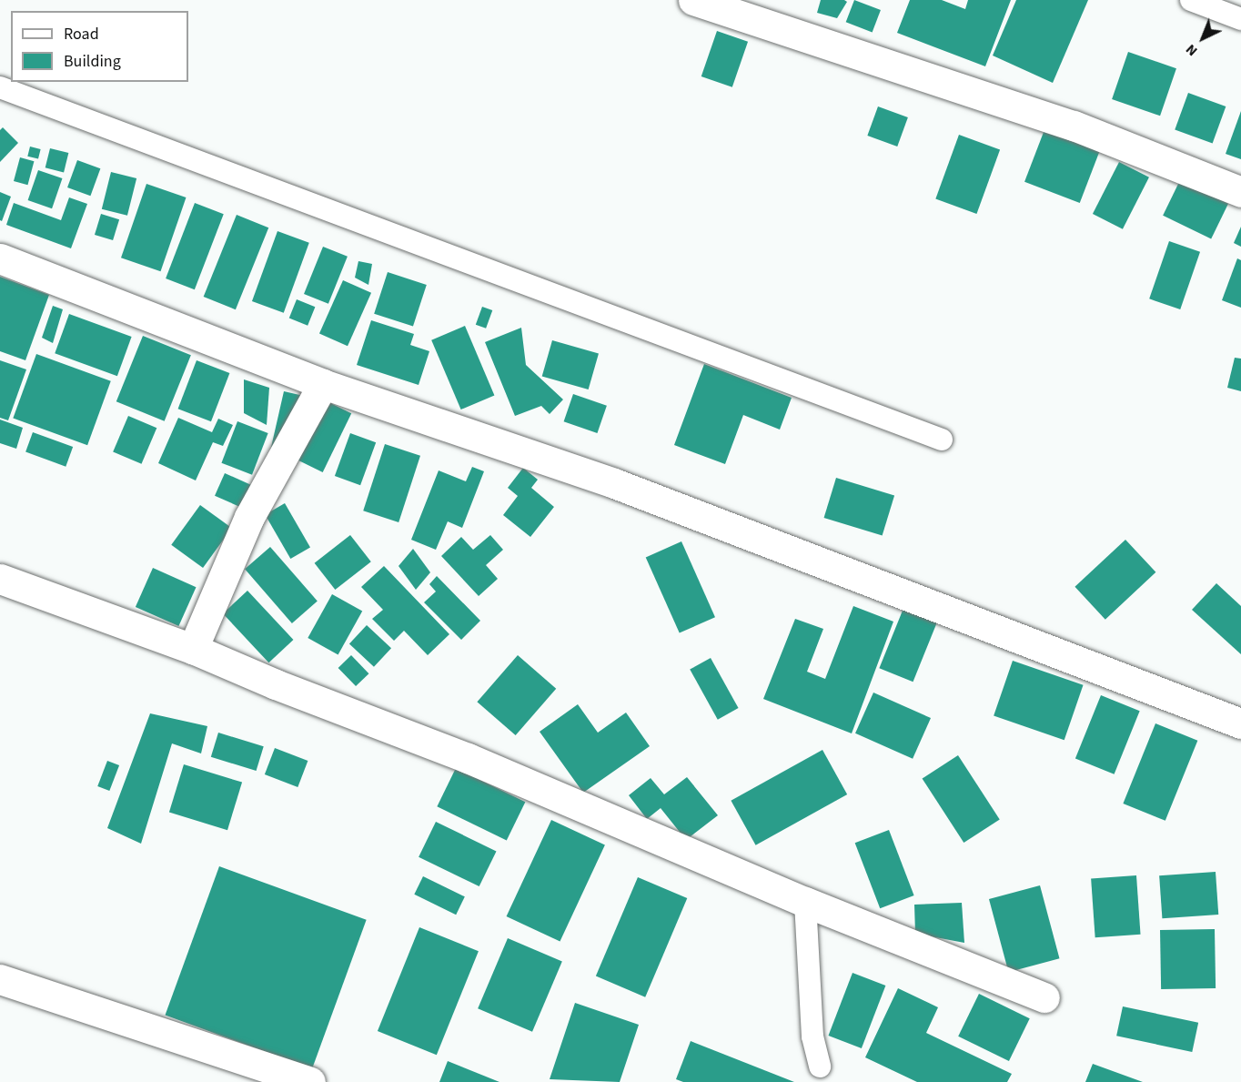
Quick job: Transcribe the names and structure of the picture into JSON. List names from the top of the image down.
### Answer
{
  "legend": ["Road", "Building"],
  "north": "bottom left"
}
